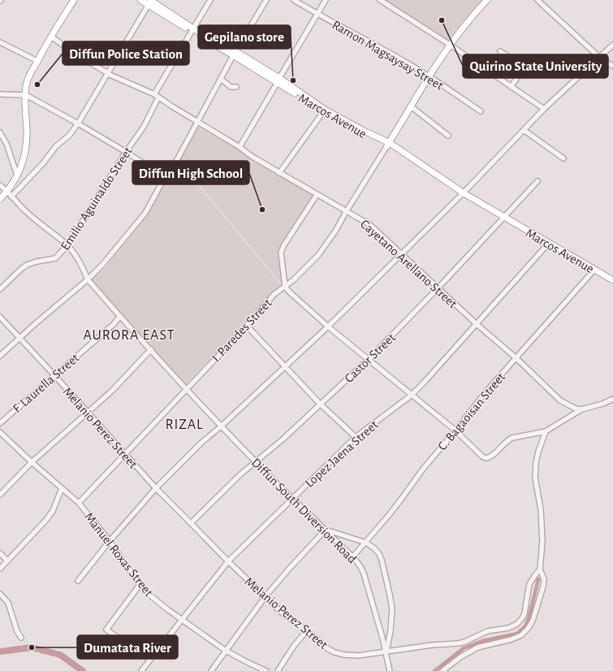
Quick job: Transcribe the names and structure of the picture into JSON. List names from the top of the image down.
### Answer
{
  "streets": {
    "main road": ["Marcos Avenue"],
    "street": [
      "Ramon Magsaysay Street",
      "Emilio Aguinaldo Street",
      "Cayetano Arellano Street",
      "I. Paredes Street",
      "Castor Street",
      "F. Laurella Street",
      "C. Bagaoisan Street",
      "Melanio Perez Street",
      "Lopez Jaena Street",
      "Diffun South Diversion Road",
      "Manuel Roxas Street"
    ]
  },
  "crossings": [
    ["Marcos Avenue", "Emilio Aguinaldo Street"],
    ["Marcos Avenue", "I. Paredes Street"],
    ["Marcos Avenue", "Castor Street"],
    ["Marcos Avenue", "C. Bagaoisan Street"],
    ["Marcos Avenue", "Lopez Jaena Street"],
    ["Emilio Aguinaldo Street", "Cayetano Arellano Street"],
    ["Emilio Aguinaldo Street", "Diffun South Diversion Road"],
    ["Cayetano Arellano Street", "I. Paredes Street"],
    ["Cayetano Arellano Street", "Castor Street"],
    ["Cayetano Arellano Street", "C. Bagaoisan Street"],
    ["Cayetano Arellano Street", "Lopez Jaena Street"],
    ["I. Paredes Street", "Melanio Perez Street"],
    ["I. Paredes Street", "Diffun South Diversion Road"],
    ["I. Paredes Street", "Manuel Roxas Street"],
    ["Castor Street", "Melanio Perez Street"],
    ["Castor Street", "Diffun South Diversion Road"],
    ["F. Laurella Street", "Melanio Perez Street"],
    ["F. Laurella Street", "Diffun South Diversion Road"],
    ["C. Bagaoisan Street", "Diffun South Diversion Road"],
    ["Melanio Perez Street", "Lopez Jaena Street"],
    ["Melanio Perez Street", "Diffun South Diversion Road"],
    ["Lopez Jaena Street", "Diffun South Diversion Road"],
    ["Lopez Jaena Street", "Manuel Roxas Street"]
  ],
  "districts": ["AURORA EAST", "RIZAL"],
  "places": [
    "Quirino State University",
    "Gepilano store",
    "Diffun Police Station",
    "Diffun High School",
    "Dumatata River"
  ]
}
